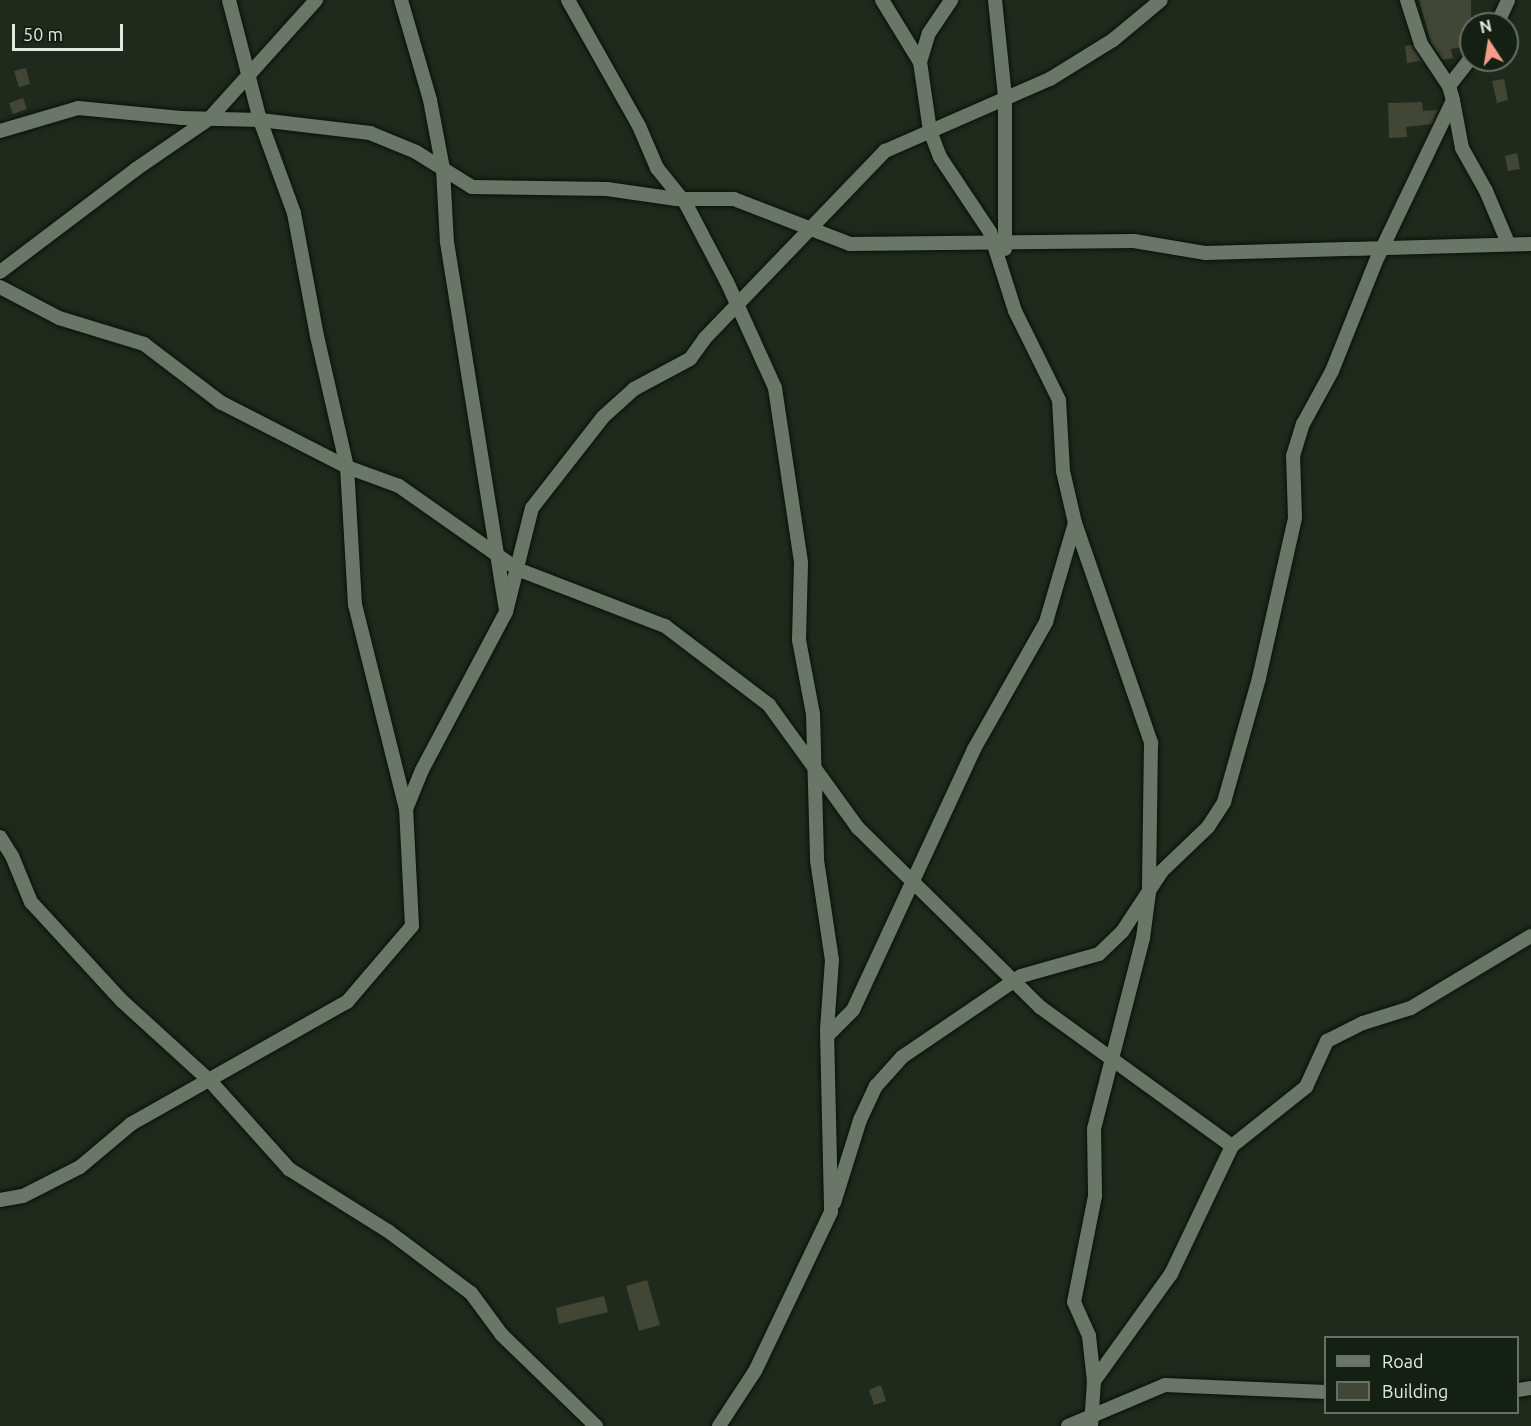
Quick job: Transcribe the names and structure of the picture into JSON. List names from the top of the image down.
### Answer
{
  "legend": ["Road", "Building"],
  "scale_bar": "50 m",
  "north": "top"
}
